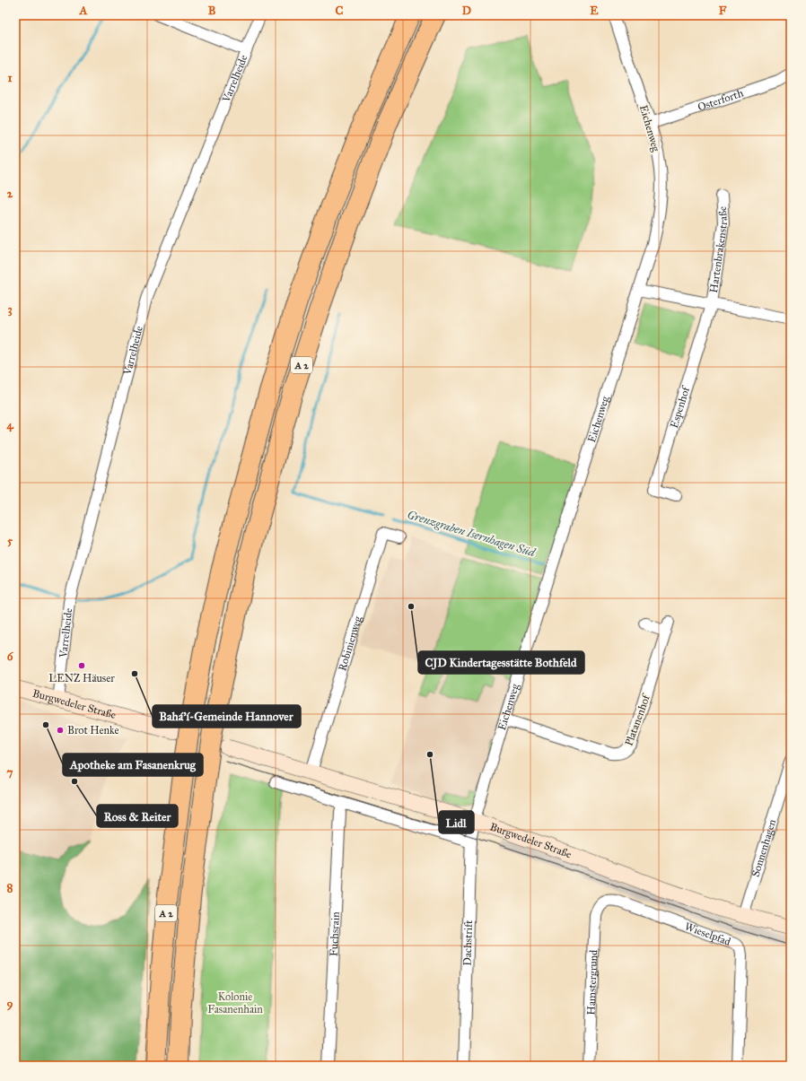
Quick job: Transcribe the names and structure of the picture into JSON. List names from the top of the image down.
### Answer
{
  "streets": {
    "highway": ["A 2"],
    "main road": ["Burgwedeler Straße"],
    "street": [
      "Varrelheide",
      "Osterforth",
      "Eichenweg",
      "Hartenbrakenstraße",
      "Espenhof",
      "Robinienweg",
      "Platanenhof",
      "Sonnenhagen",
      "Fuchsrain",
      "Wieselpfad",
      "Dachstrift",
      "Hamstergrund"
    ]
  },
  "crossings": [
    ["Varrelheide", "Burgwedeler Straße"],
    ["Osterforth", "Eichenweg"],
    ["Eichenweg", "Hartenbrakenstraße"],
    ["Eichenweg", "Burgwedeler Straße"],
    ["Eichenweg", "Platanenhof"],
    ["Eichenweg", "Dachstrift"],
    ["Hartenbrakenstraße", "Espenhof"],
    ["A 2", "Burgwedeler Straße"],
    ["Robinienweg", "Burgwedeler Straße"],
    ["Burgwedeler Straße", "Sonnenhagen"],
    ["Burgwedeler Straße", "Dachstrift"],
    ["Wieselpfad", "Hamstergrund"]
  ],
  "water": ["Grenzgraben Isernhagen Süd"],
  "parks": ["Kolonie Fasanenhain"],
  "places": [
    "CJD Kindertagesstätte Bothfeld",
    "LENZ Häuser",
    "Bahá'í-Gemeinde Hannover",
    "Apotheke am Fasanenkrug",
    "Brot Henke",
    "Lidl",
    "Ross & Reiter"
  ],
  "grid": {
    "columns": [
      "A",
      "B",
      "C",
      "D",
      "E",
      "F"
    ],
    "rows": [
      "1",
      "2",
      "3",
      "4",
      "5",
      "6",
      "7",
      "8",
      "9"
    ]
  }
}
